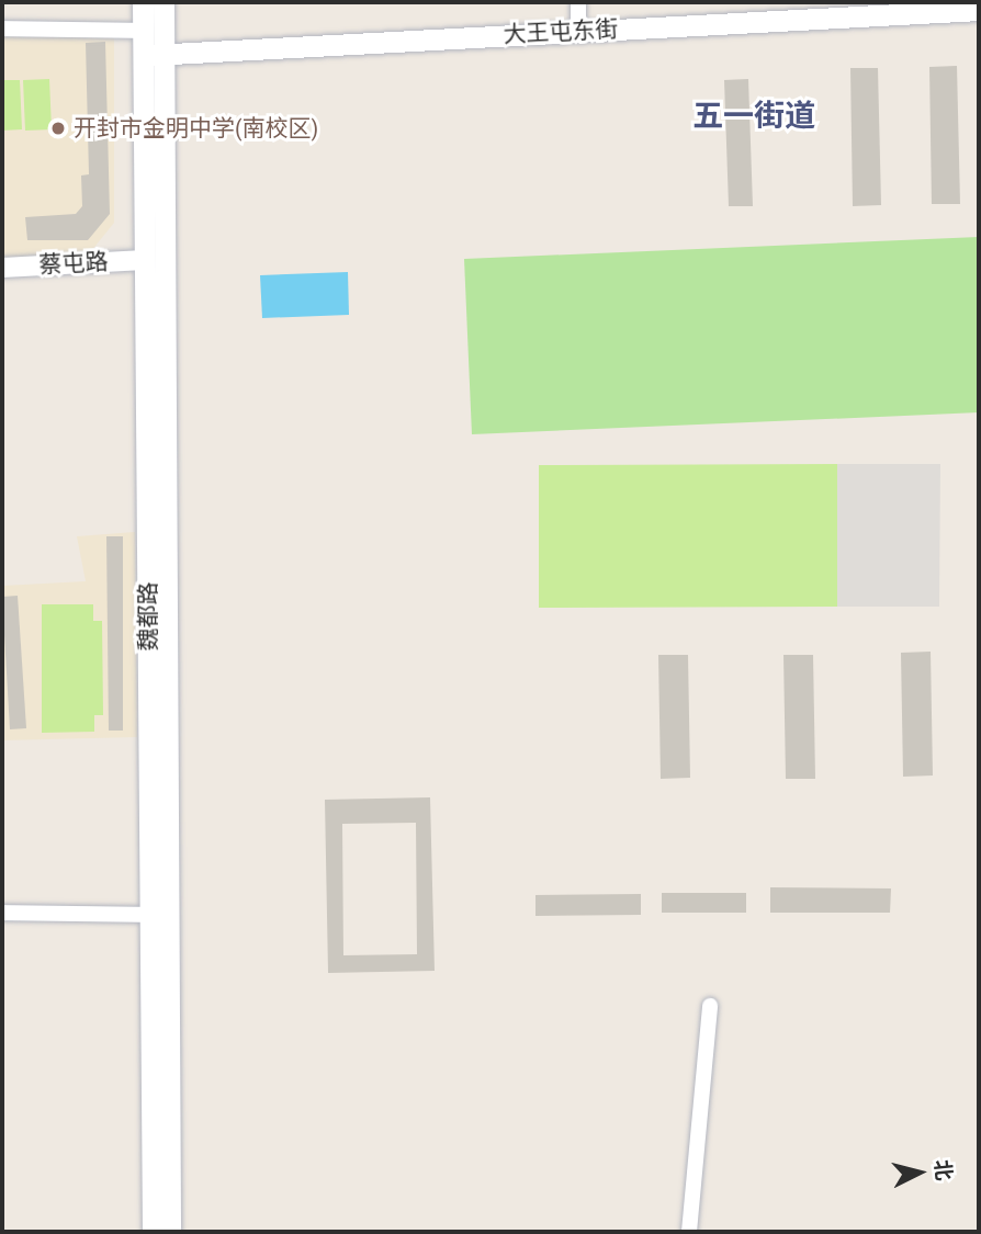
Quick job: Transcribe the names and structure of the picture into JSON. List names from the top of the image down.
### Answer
{
  "streets": {
    "main road": ["大王屯东街", "魏都路"],
    "street": ["蔡屯路"]
  },
  "crossings": [
    ["大王屯东街", "魏都路"],
    ["蔡屯路", "魏都路"]
  ],
  "districts": ["五一街道"],
  "places": ["开封市金明中学(南校区)"],
  "north": "right"
}
